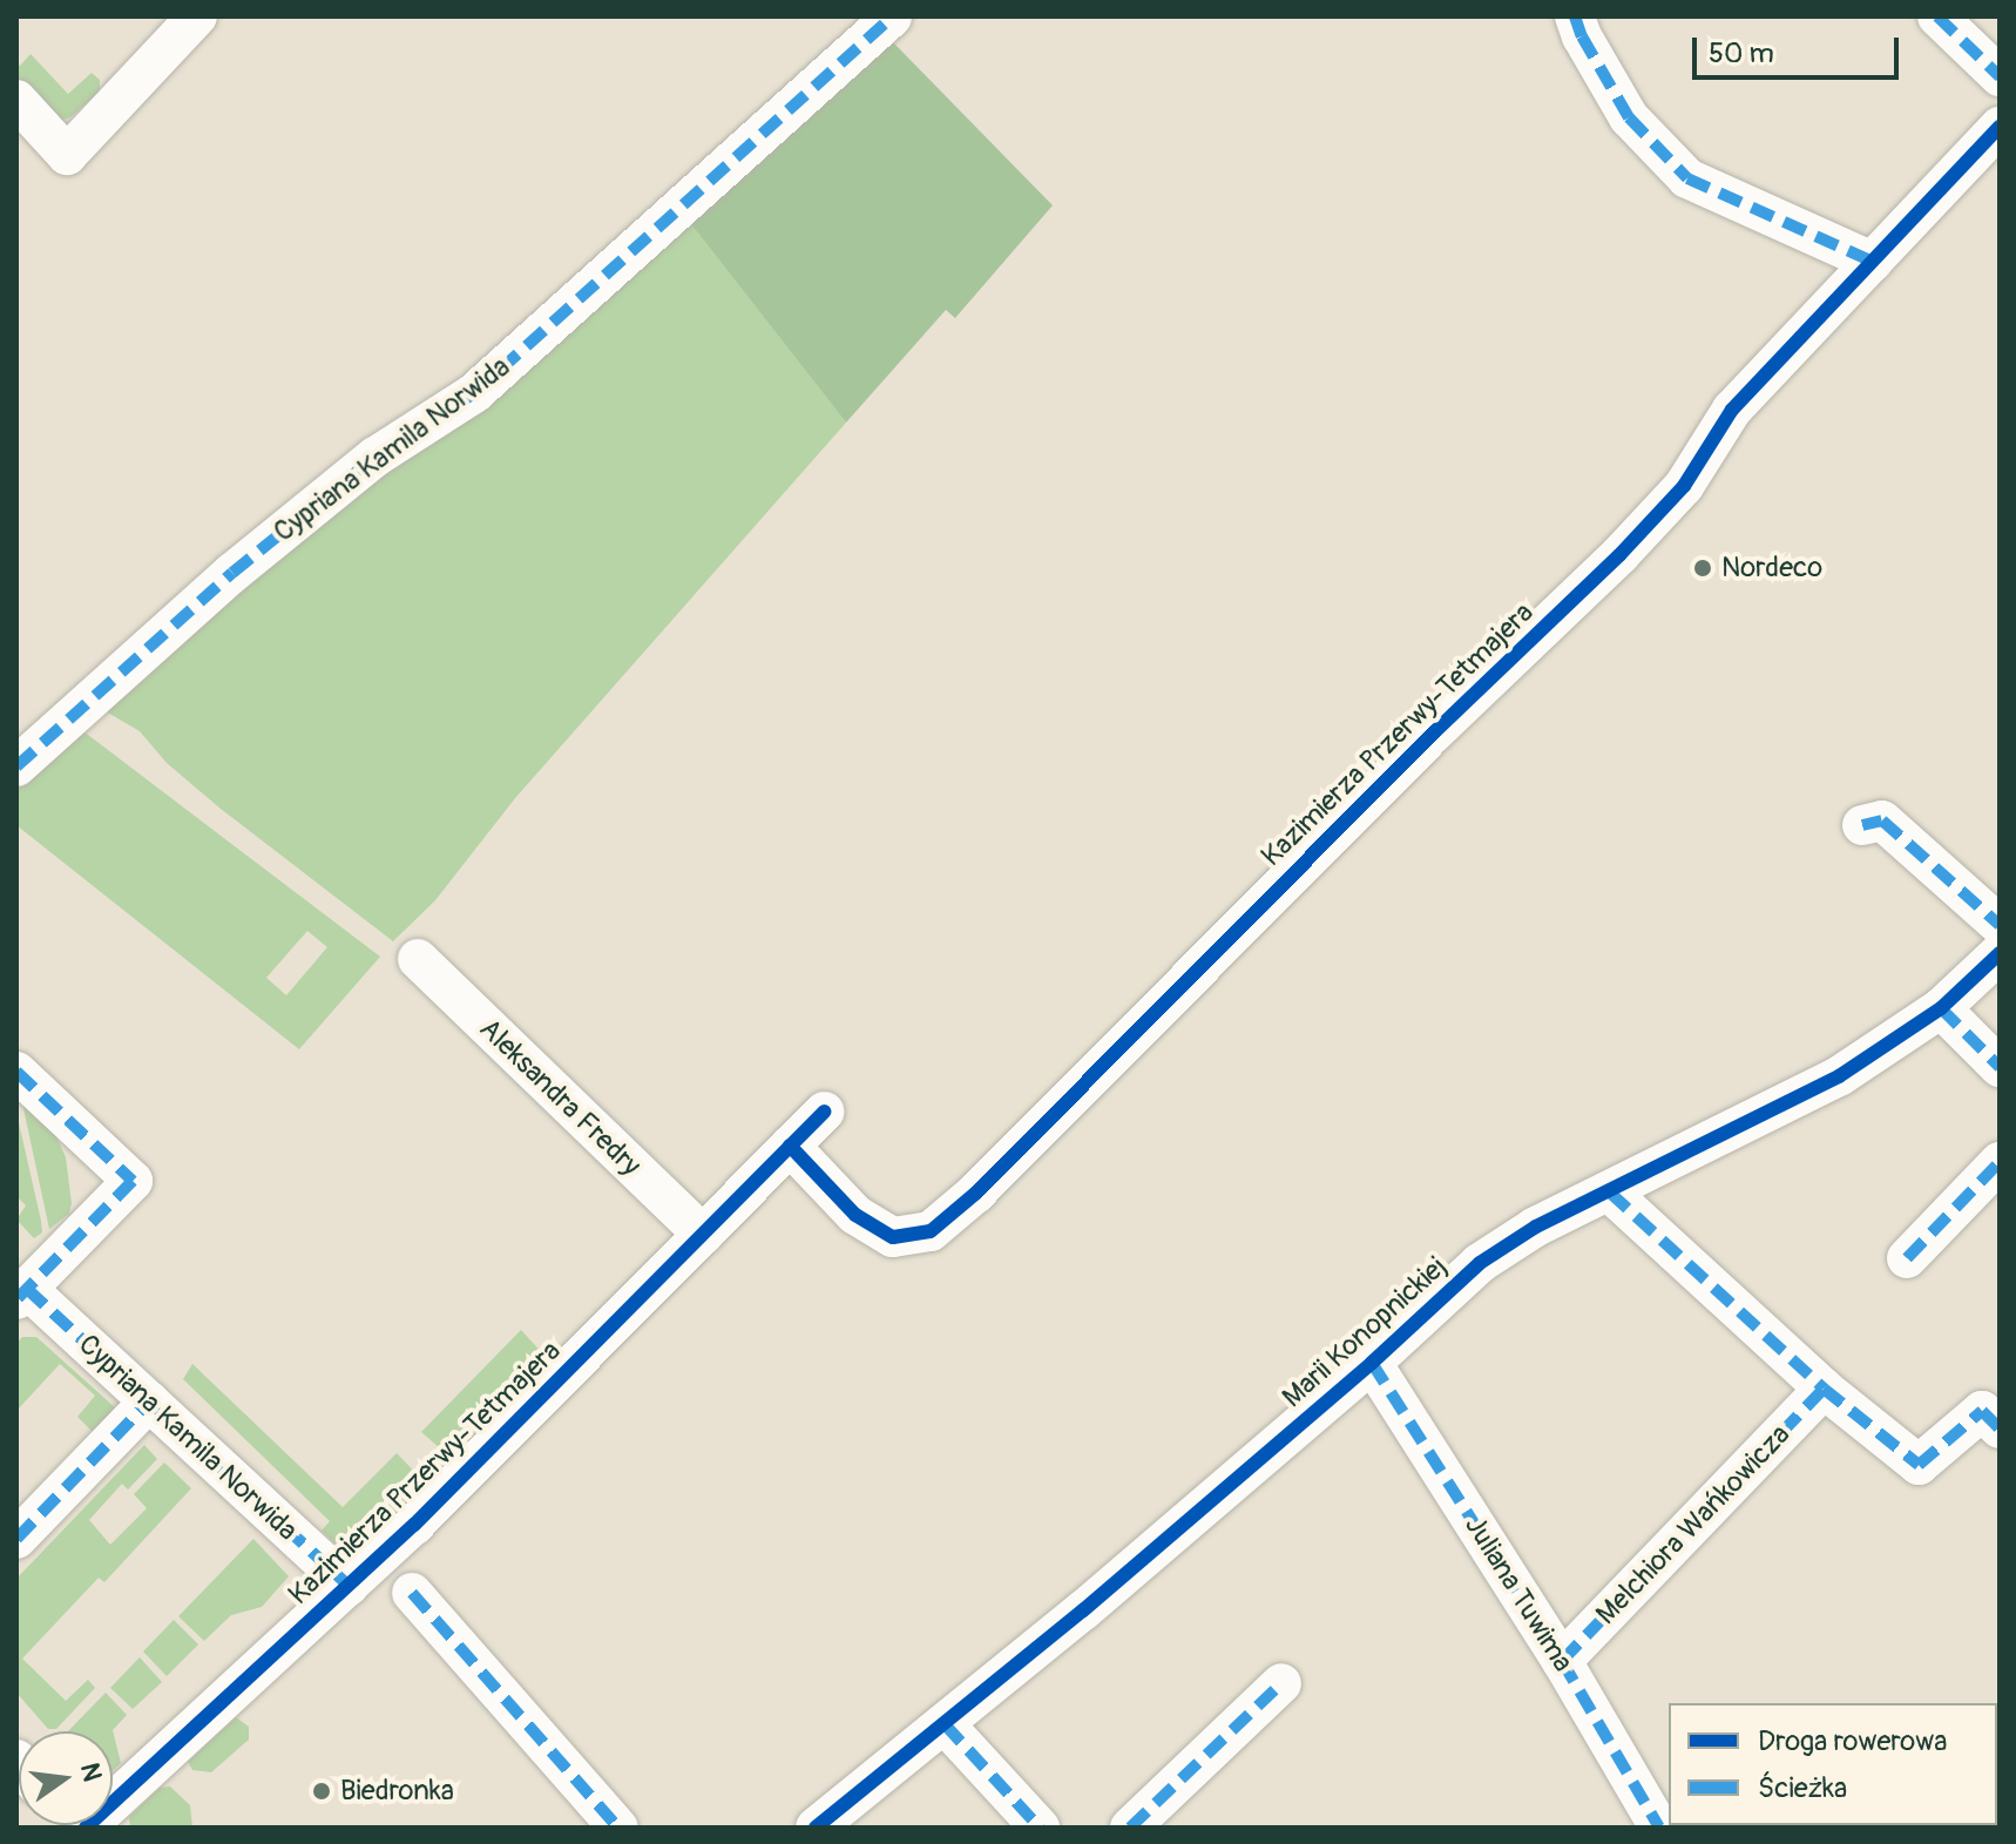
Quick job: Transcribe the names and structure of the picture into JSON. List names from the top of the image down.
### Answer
{
  "streets": {
    "street": [
      "Cypriana Kamila Norwida",
      "Kazimierza Przerwy-Tetmajera",
      "Aleksandra Fredry",
      "Marii Konopnickiej",
      "Melchiora Wańkowicza",
      "Juliana Tuwima"
    ]
  },
  "crossings": [
    ["Cypriana Kamila Norwida", "Kazimierza Przerwy-Tetmajera"],
    ["Kazimierza Przerwy-Tetmajera", "Aleksandra Fredry"],
    ["Marii Konopnickiej", "Juliana Tuwima"],
    ["Melchiora Wańkowicza", "Juliana Tuwima"]
  ],
  "places": ["Nordeco", "Biedronka"],
  "legend": ["Droga rowerowa", "Ścieżka"],
  "scale_bar": "50 m",
  "north": "right"
}
